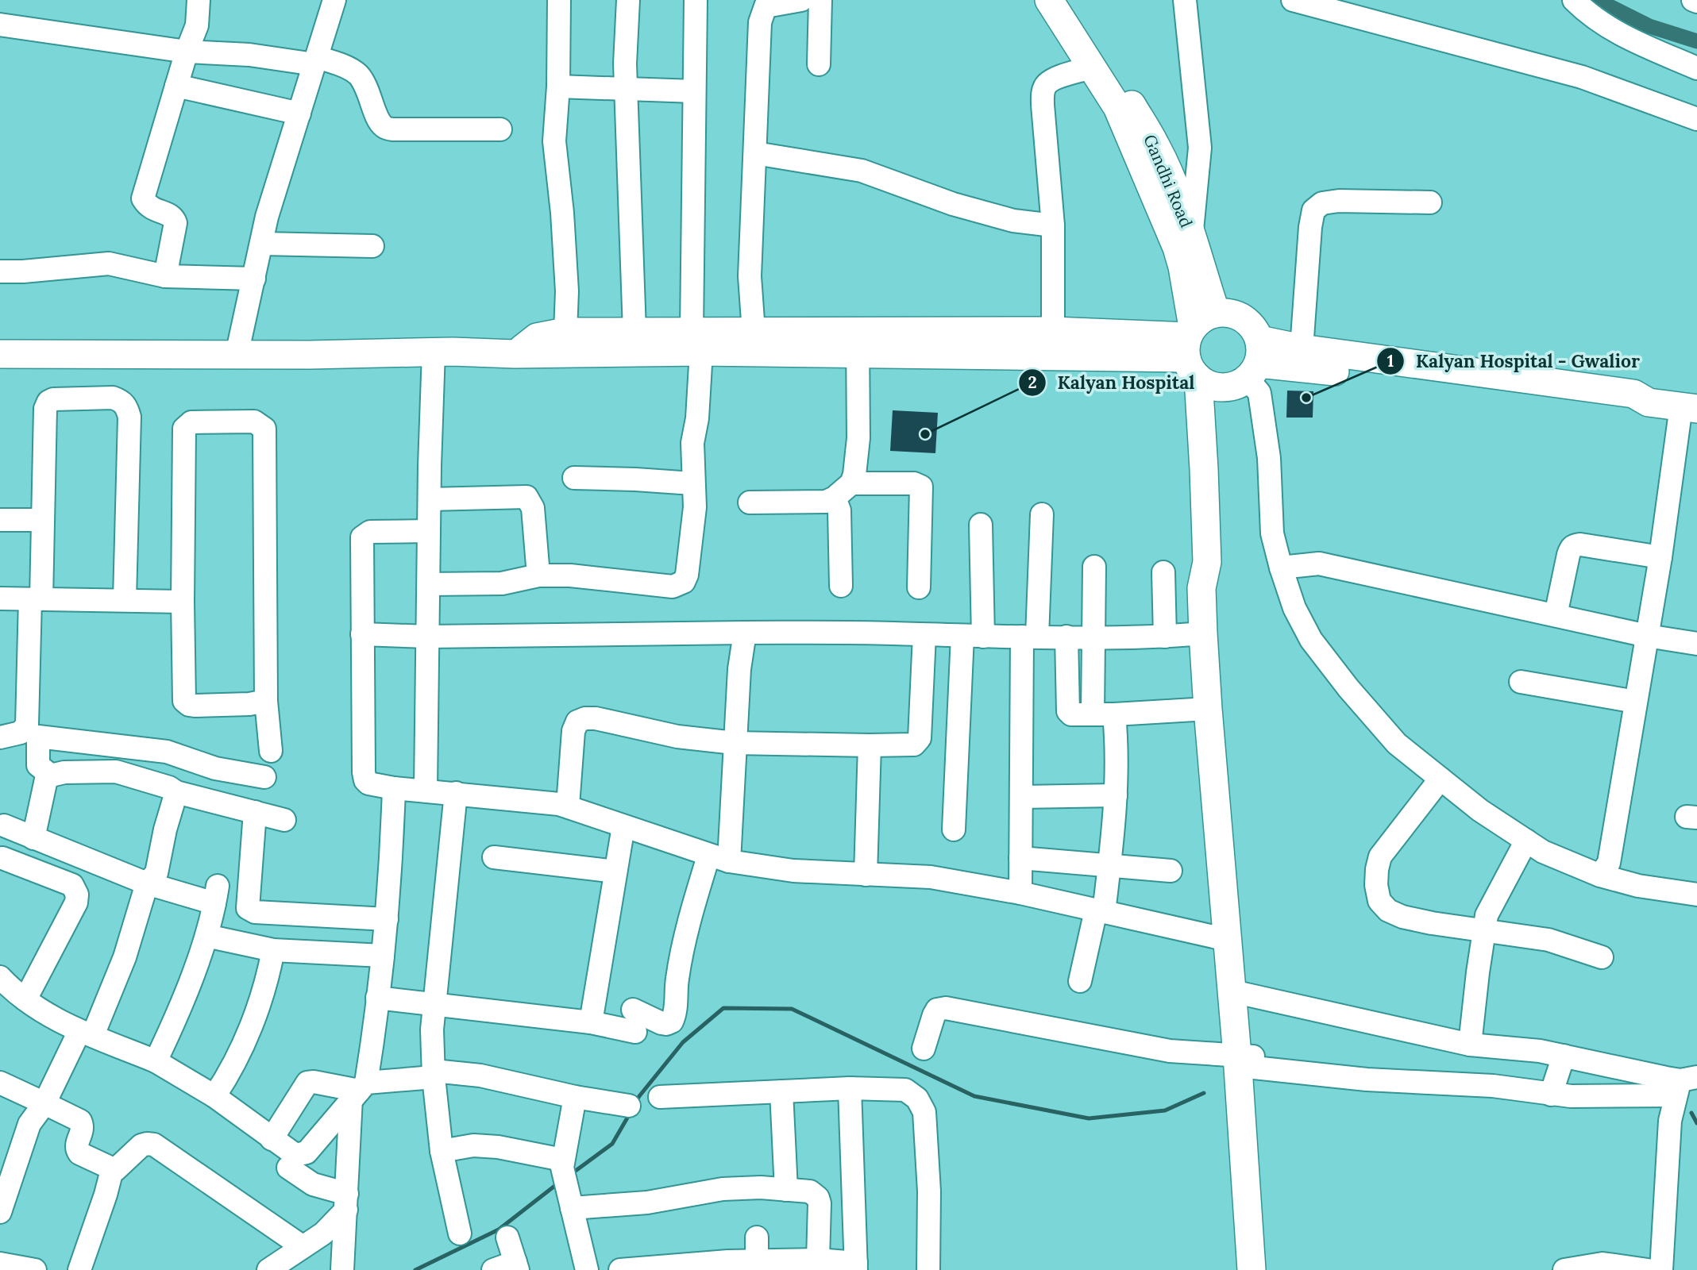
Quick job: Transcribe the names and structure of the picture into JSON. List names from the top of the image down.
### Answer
{
  "streets": {
    "main road": ["Gandhi Road"]
  },
  "places": ["Kalyan Hospital - Gwalior", "Kalyan Hospital"]
}
